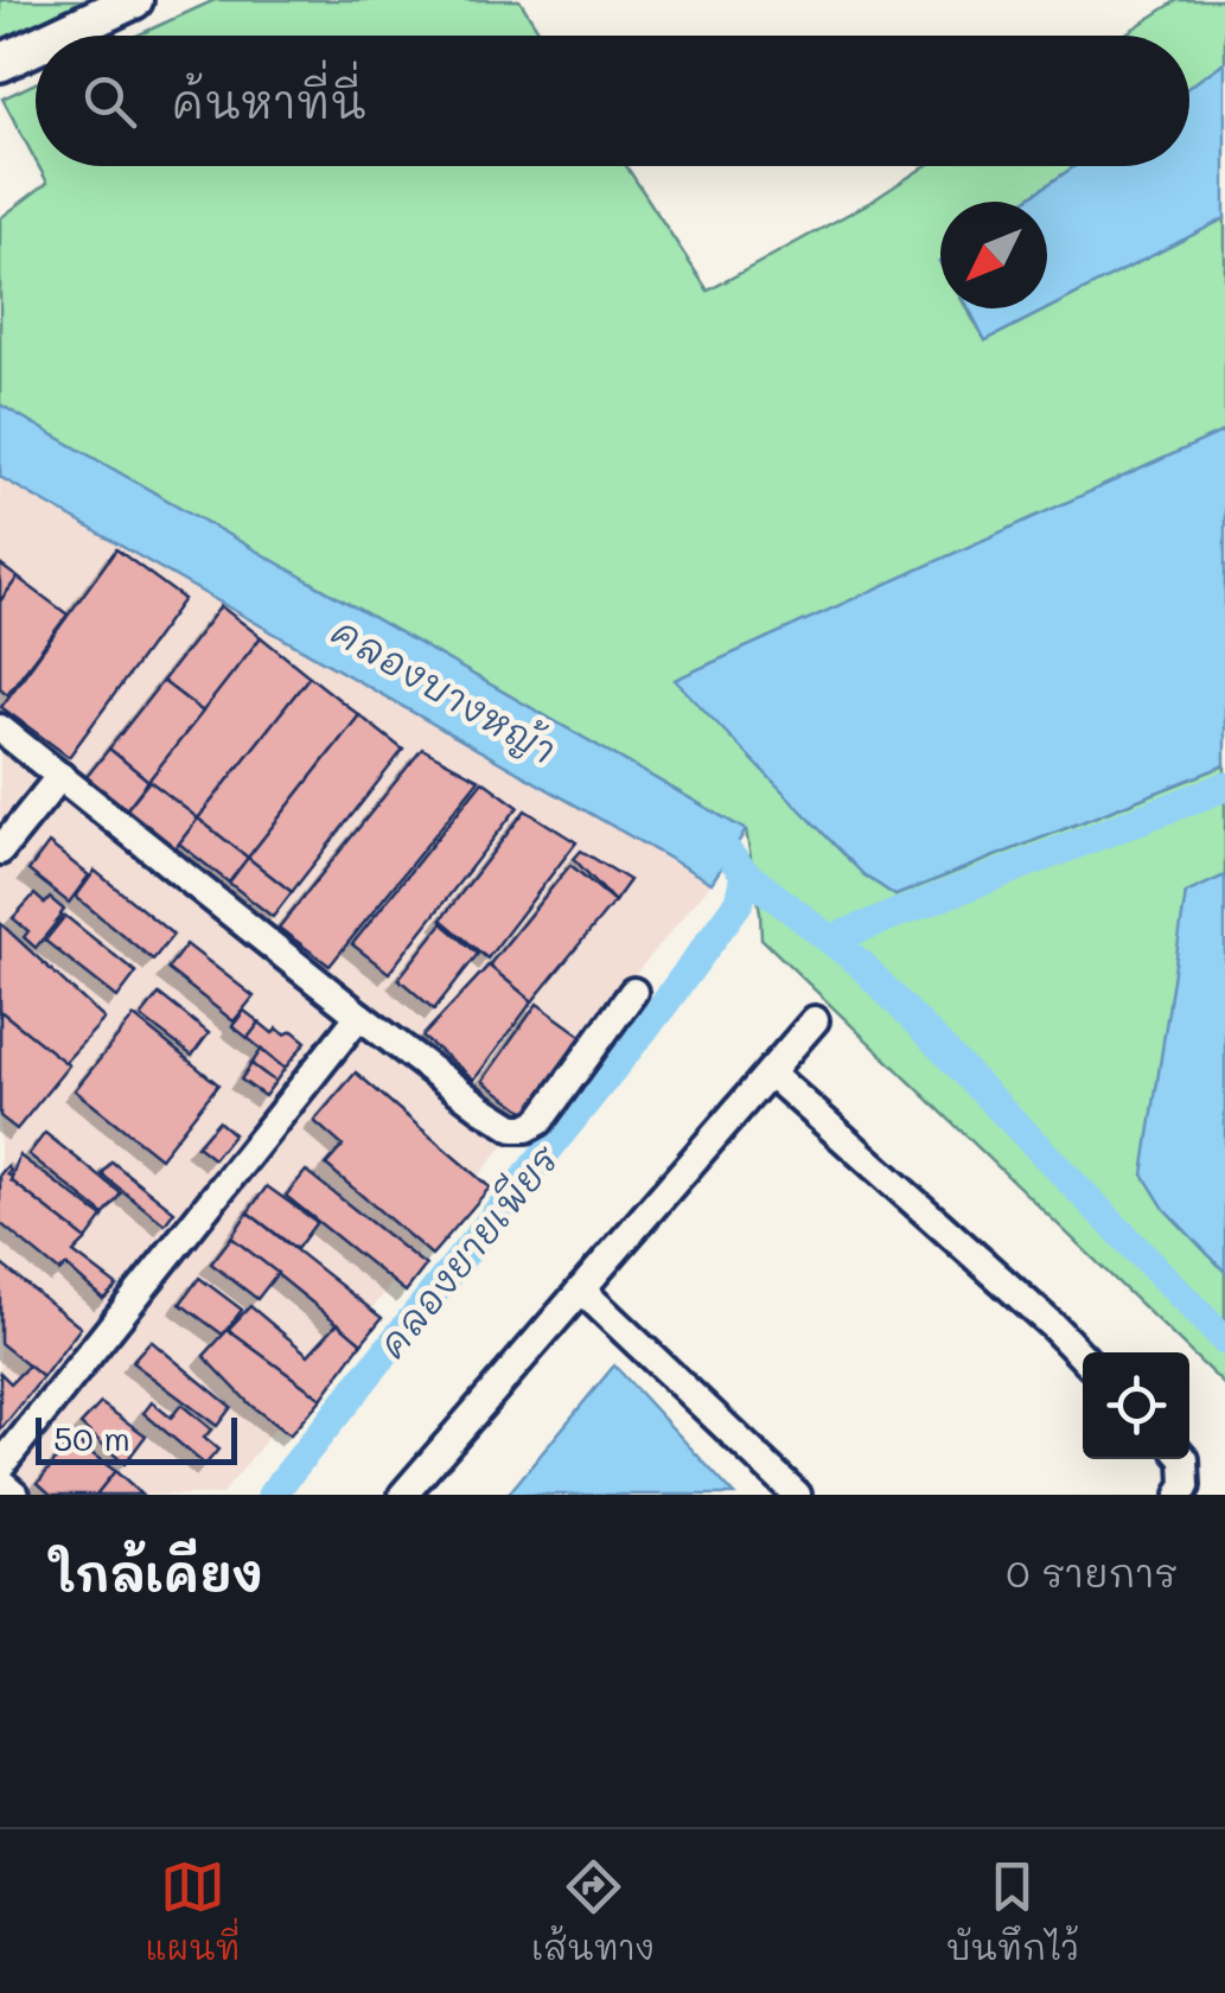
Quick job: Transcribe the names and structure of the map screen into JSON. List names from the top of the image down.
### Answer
{
  "water": ["คลองบางหญ้า", "คลองยายเพียร"],
  "scale_bar": "50 m",
  "north": "bottom left",
  "page": {
    "search": "ค้นหาที่นี่",
    "scale": "50 m",
    "heading": ["ใกล้เคียง", "0 รายการ"],
    "nav": ["แผนที่", "เส้นทาง", "บันทึกไว้"]
  }
}
